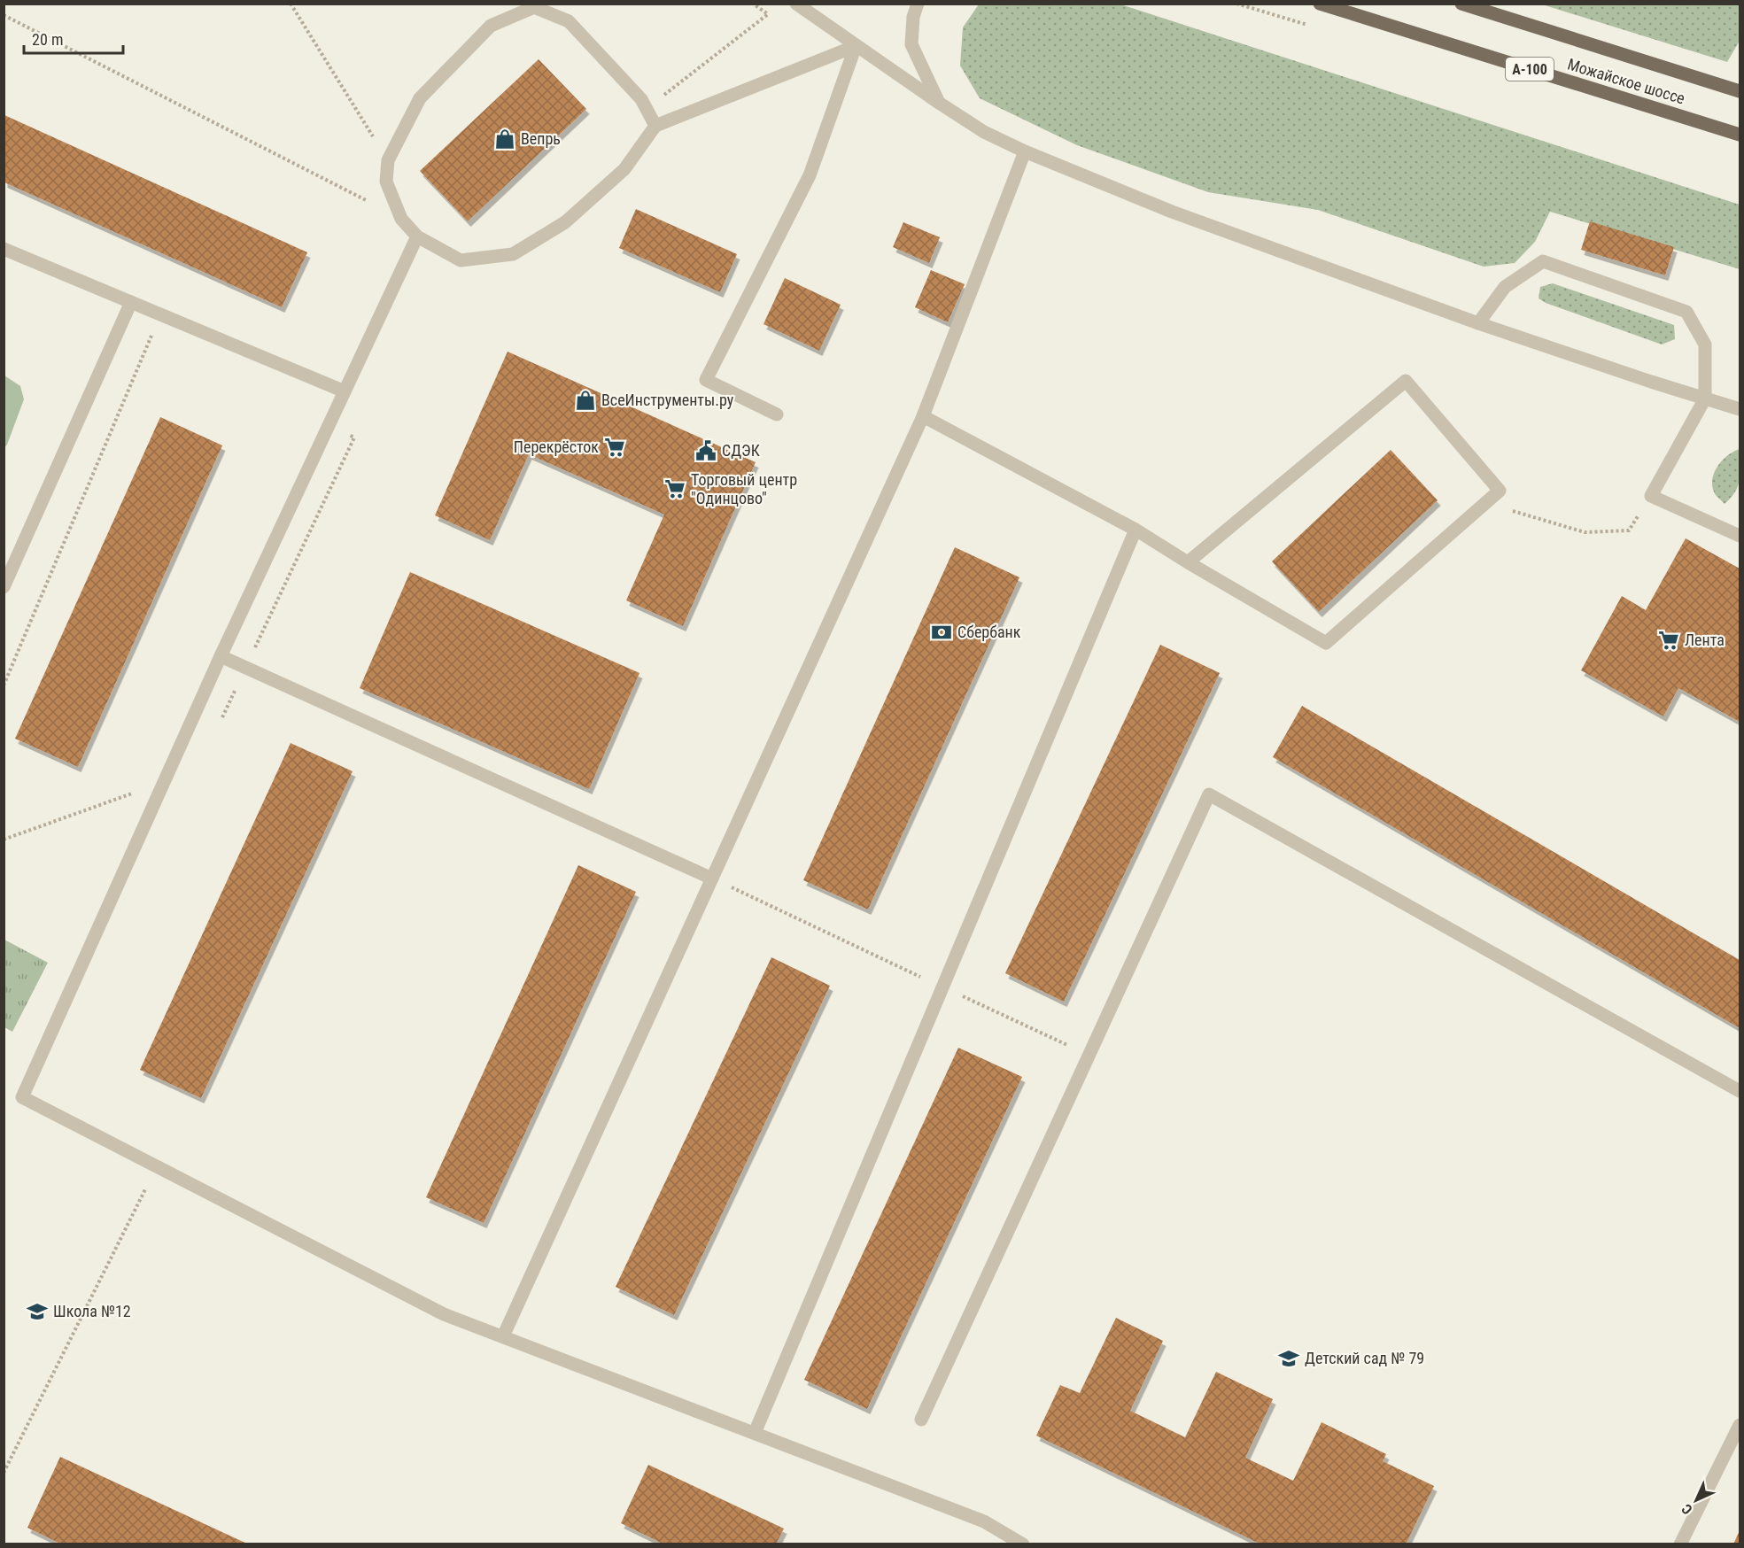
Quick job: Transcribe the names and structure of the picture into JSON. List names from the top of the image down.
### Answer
{
  "streets": {
    "main road": ["А-100", "Можайское шоссе"]
  },
  "places": {
    "shop": ["Вепрь", "ВсеИнструменты.ру"],
    "supermarket": ["Перекрёсток", "Торговый центр \"Одинцово\"", "Лента"],
    "public building": ["СДЭК"],
    "bank": ["Сбербанк"],
    "school or university": ["Школа №12", "Детский сад № 79"]
  },
  "scale_bar": "20 m",
  "north": "bottom left"
}
